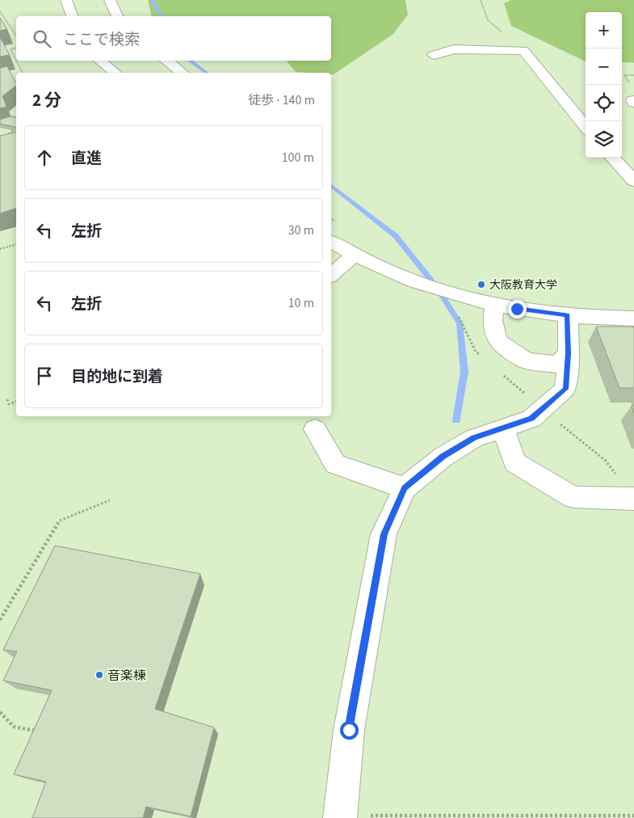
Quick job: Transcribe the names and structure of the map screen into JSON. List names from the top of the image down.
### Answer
{
  "places": ["大阪教育大学", "音楽棟"],
  "page": {
    "map_buttons": ["+", "−"],
    "search": "ここで検索",
    "heading": ["2 分", "徒歩 · 140 m"],
    "list": [
      ["直進", "100 m"],
      ["左折", "30 m"],
      ["左折", "10 m"],
      "目的地に到着"
    ]
  }
}
